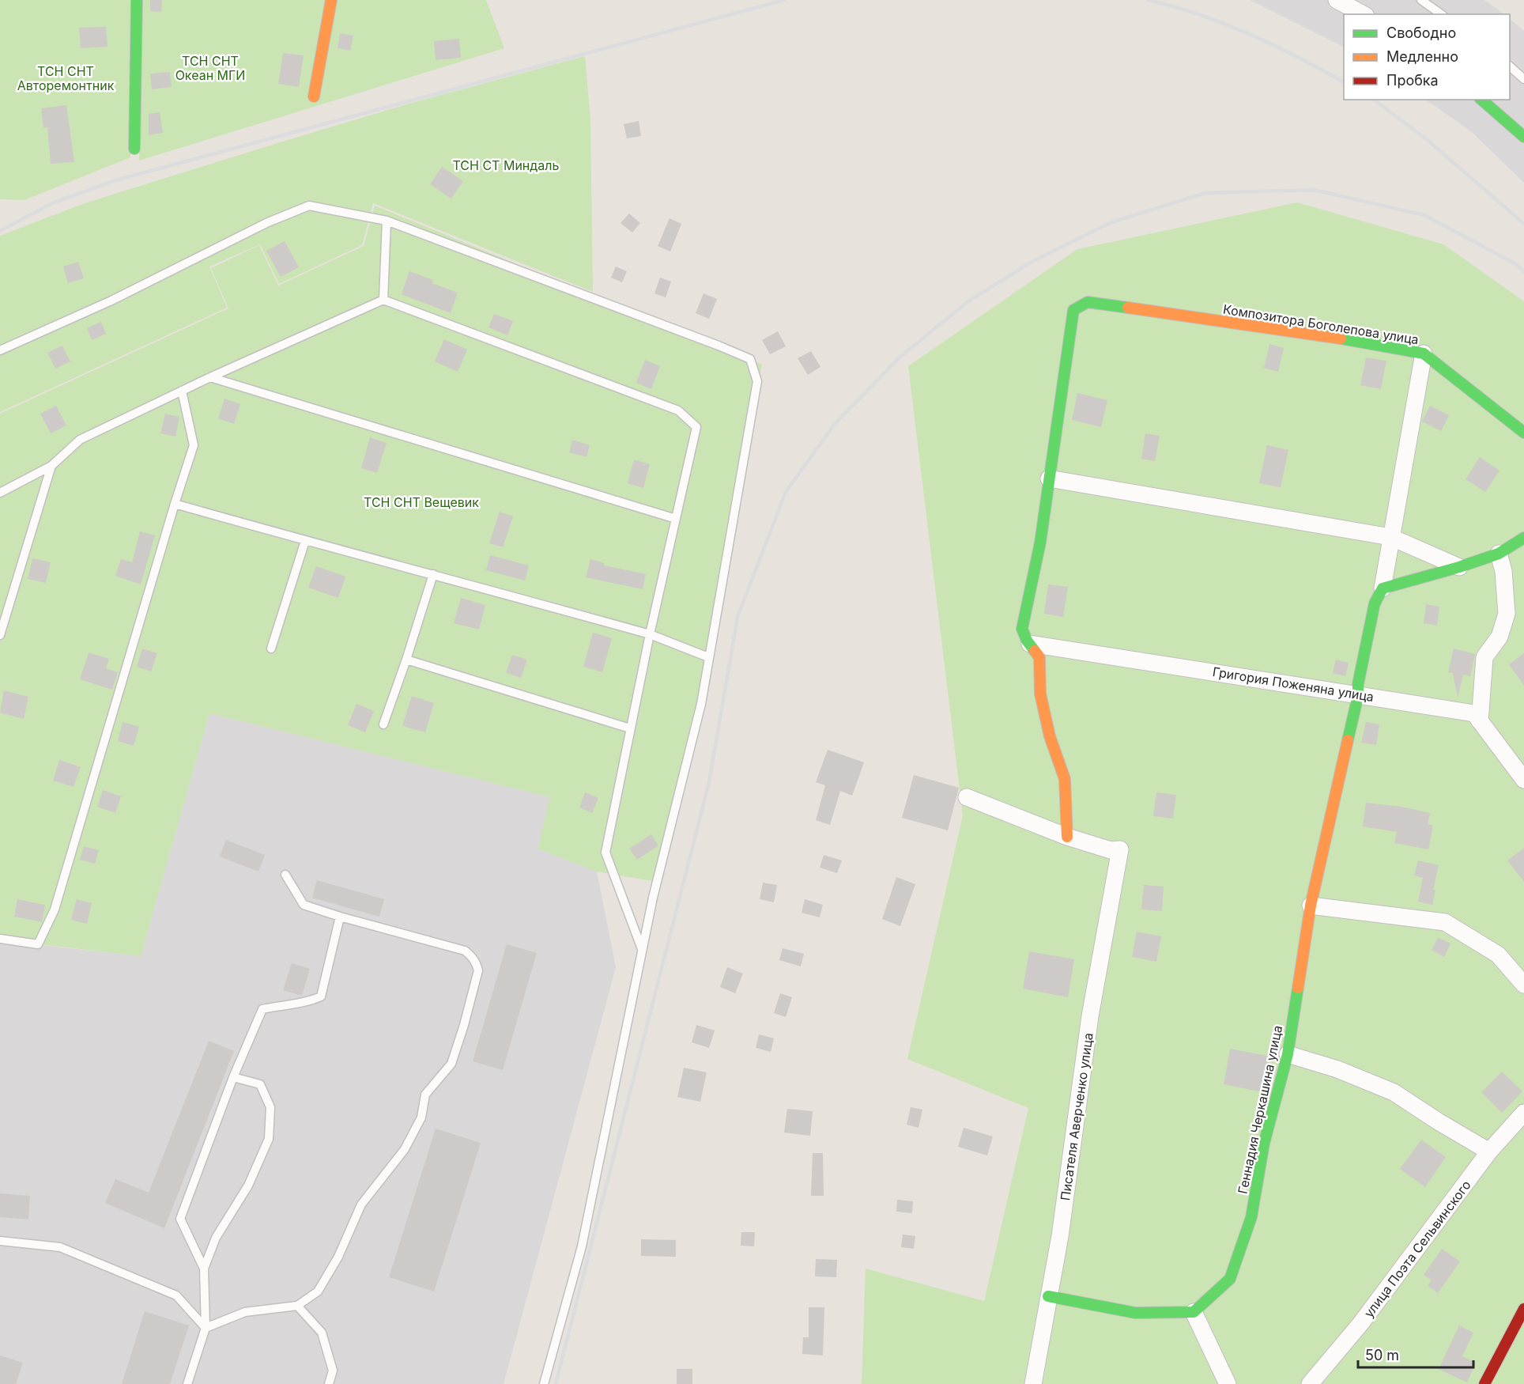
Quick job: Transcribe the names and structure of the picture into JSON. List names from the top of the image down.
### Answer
{
  "streets": {
    "street": [
      "Композитора Боголепова улица",
      "Григория Поженяна улица",
      "Геннадия Черкашина улица",
      "Писателя Аверченко улица",
      "улица Поэта Сельвинского"
    ]
  },
  "crossings": [
    ["Григория Поженяна улица", "Геннадия Черкашина улица"]
  ],
  "parks": [
    "ТСН СНТ Океан МГИ",
    "ТСН СНТ Авторемонтник",
    "ТСН СТ Миндаль",
    "ТСН СНТ Вещевик"
  ],
  "legend": ["Свободно", "Медленно", "Пробка"],
  "scale_bar": "50 m"
}
